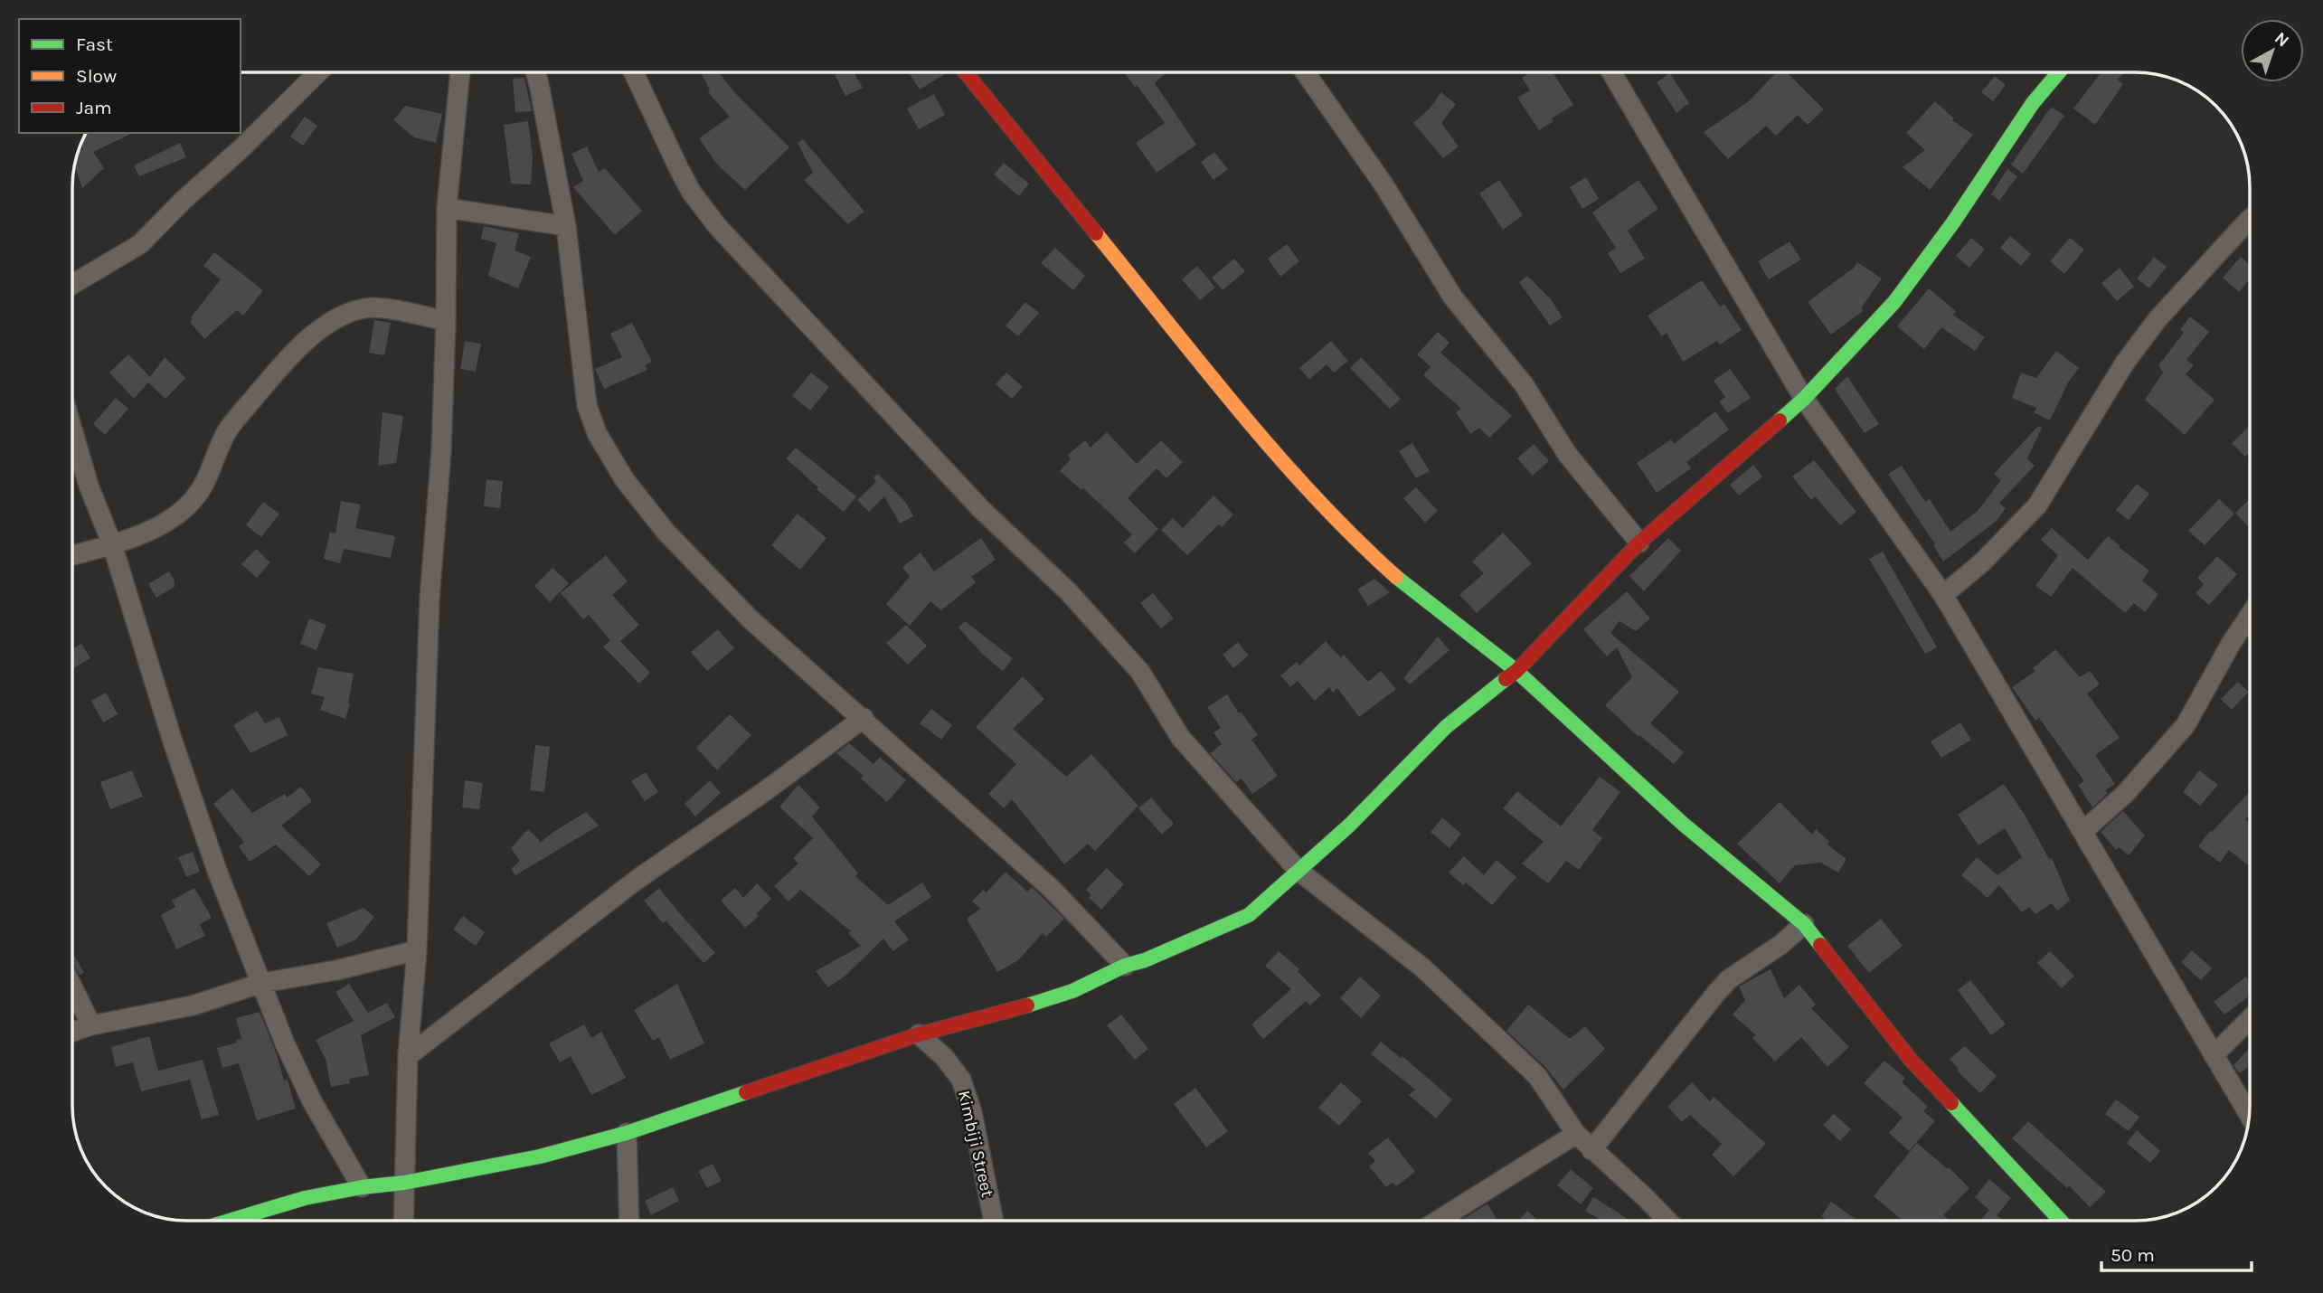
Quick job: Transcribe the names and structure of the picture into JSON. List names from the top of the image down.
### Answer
{
  "streets": {
    "street": ["Kimbiji Street"]
  },
  "legend": ["Fast", "Slow", "Jam"],
  "scale_bar": "50 m",
  "north": "top right"
}
